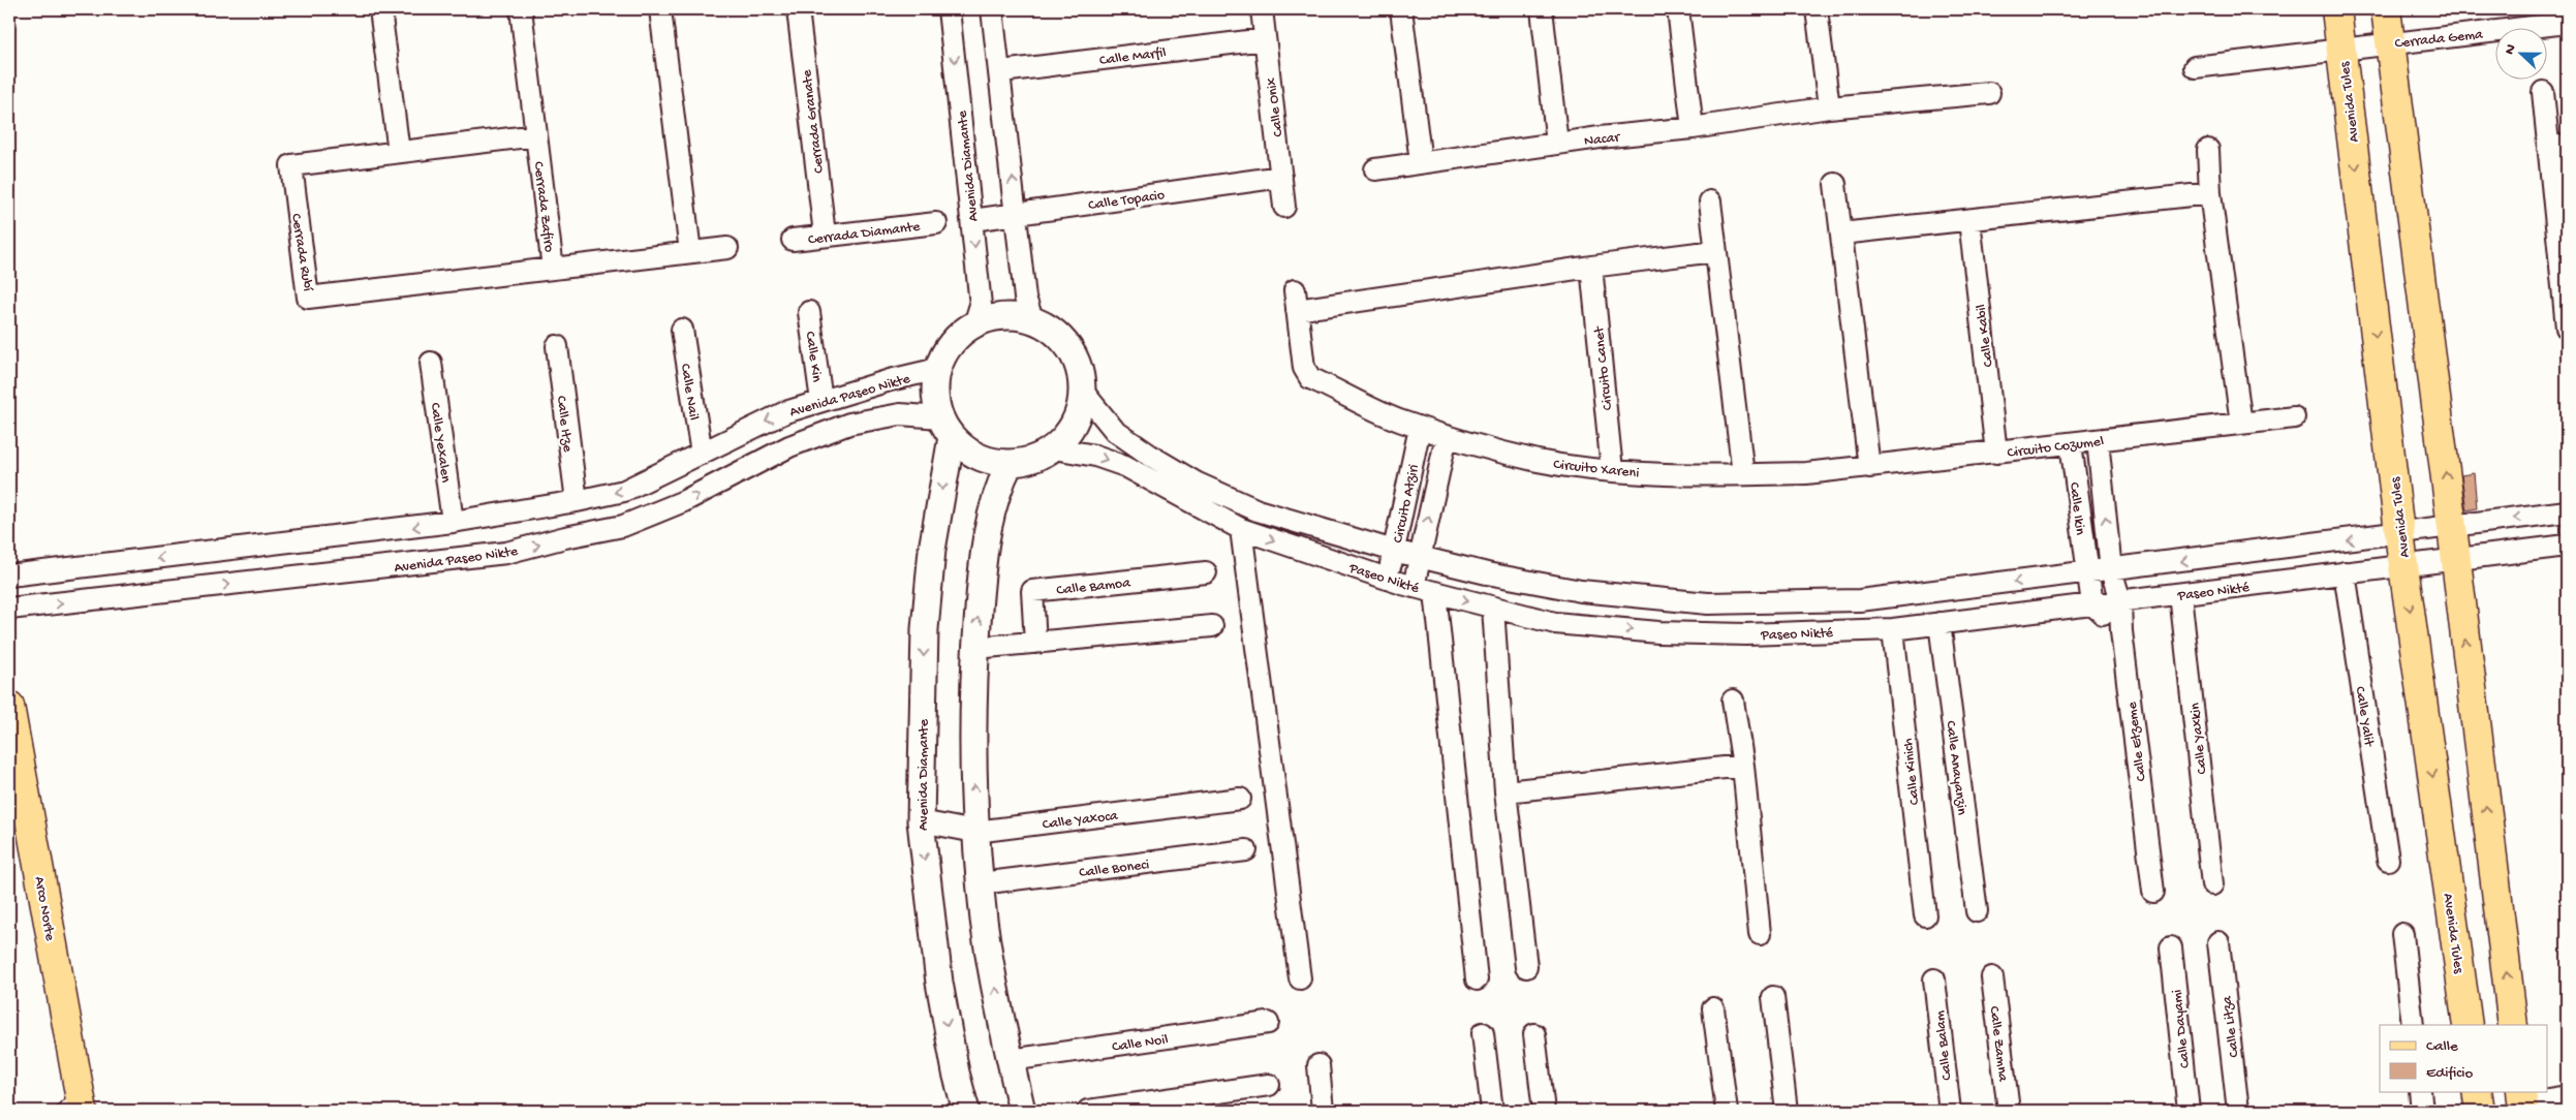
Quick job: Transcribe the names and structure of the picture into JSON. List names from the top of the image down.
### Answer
{
  "streets": {
    "main road": ["Avenida Tules", "Arco Norte"],
    "street": [
      "Cerrada Gema",
      "Calle Marfil",
      "Calle Onix",
      "Cerrada Granate",
      "Nacar",
      "Avenida Diamante",
      "Calle Topacio",
      "Cerrada Zafiro",
      "Cerrada Diamante",
      "Cerrada Rubí",
      "Calle Kabil",
      "Calle Kin",
      "Circuito Canet",
      "Calle Nail",
      "Avenida Paseo Nikte",
      "Calle Itze",
      "Calle Yexalen",
      "Circuito Cozumel",
      "Circuito Xareni",
      "Circuito Atziri",
      "Calle Ikin",
      "Paseo Nikté",
      "Calle Bamoa",
      "Calle Yalit",
      "Calle Yaxkin",
      "Calle Etzeme",
      "Calle Anayanzin",
      "Calle Kinich",
      "Calle Yaxoca",
      "Calle Boneci",
      "Calle Litza",
      "Calle Dayami",
      "Calle Noil",
      "Calle Zamna",
      "Calle Balam"
    ]
  },
  "crossings": [
    ["Cerrada Gema", "Avenida Tules"],
    ["Calle Marfil", "Calle Onix"],
    ["Avenida Tules", "Paseo Nikté"],
    ["Calle Onix", "Calle Topacio"],
    ["Cerrada Granate", "Cerrada Diamante"],
    ["Avenida Diamante", "Calle Topacio"],
    ["Avenida Diamante", "Avenida Paseo Nikte"],
    ["Avenida Diamante", "Paseo Nikté"],
    ["Avenida Diamante", "Calle Yaxoca"],
    ["Cerrada Zafiro", "Cerrada Rubí"],
    ["Calle Kabil", "Circuito Cozumel"],
    ["Calle Kin", "Avenida Paseo Nikte"],
    ["Circuito Canet", "Circuito Xareni"],
    ["Calle Nail", "Avenida Paseo Nikte"],
    ["Avenida Paseo Nikte", "Calle Itze"],
    ["Avenida Paseo Nikte", "Calle Yexalen"],
    ["Avenida Paseo Nikte", "Paseo Nikté"],
    ["Circuito Cozumel", "Circuito Xareni"],
    ["Circuito Cozumel", "Calle Ikin"],
    ["Circuito Xareni", "Circuito Atziri"],
    ["Circuito Atziri", "Paseo Nikté"],
    ["Calle Ikin", "Paseo Nikté"],
    ["Paseo Nikté", "Calle Yalit"],
    ["Paseo Nikté", "Calle Yaxkin"],
    ["Paseo Nikté", "Calle Anayanzin"],
    ["Paseo Nikté", "Calle Kinich"]
  ],
  "legend": ["Calle", "Edificio"],
  "north": "left"
}
